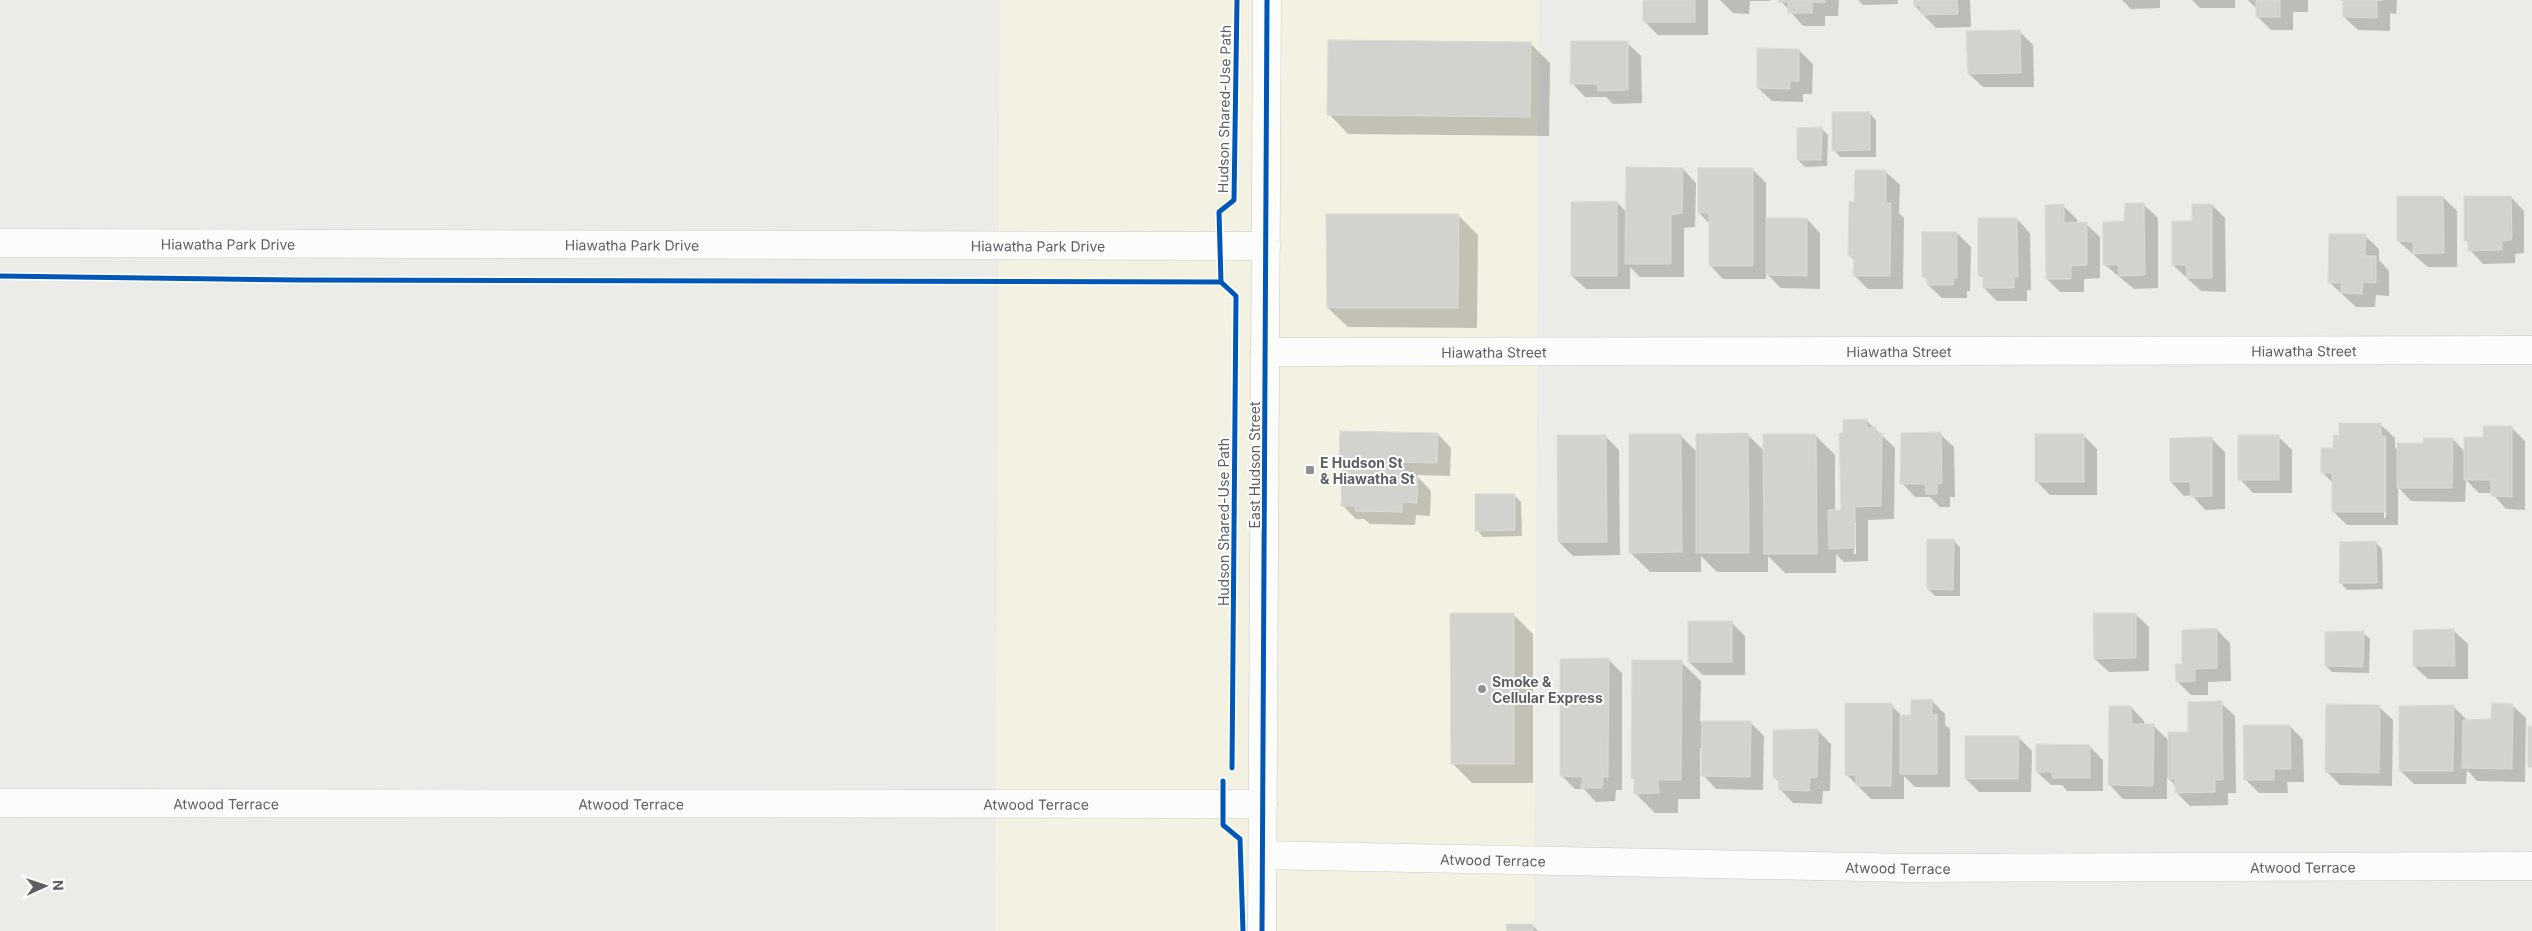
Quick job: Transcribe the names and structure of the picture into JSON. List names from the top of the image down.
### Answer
{
  "streets": {
    "street": [
      "Hiawatha Park Drive",
      "Hiawatha Street",
      "East Hudson Street",
      "Atwood Terrace"
    ],
    "cycle path": ["Hudson Shared-Use Path"]
  },
  "crossings": [
    ["Hiawatha Park Drive", "East Hudson Street"],
    ["Hiawatha Street", "East Hudson Street"],
    ["East Hudson Street", "Atwood Terrace"]
  ],
  "places": {
    "transit": ["E Hudson St & Hiawatha St"],
    "other": ["Smoke & Cellular Express"]
  },
  "north": "right"
}
